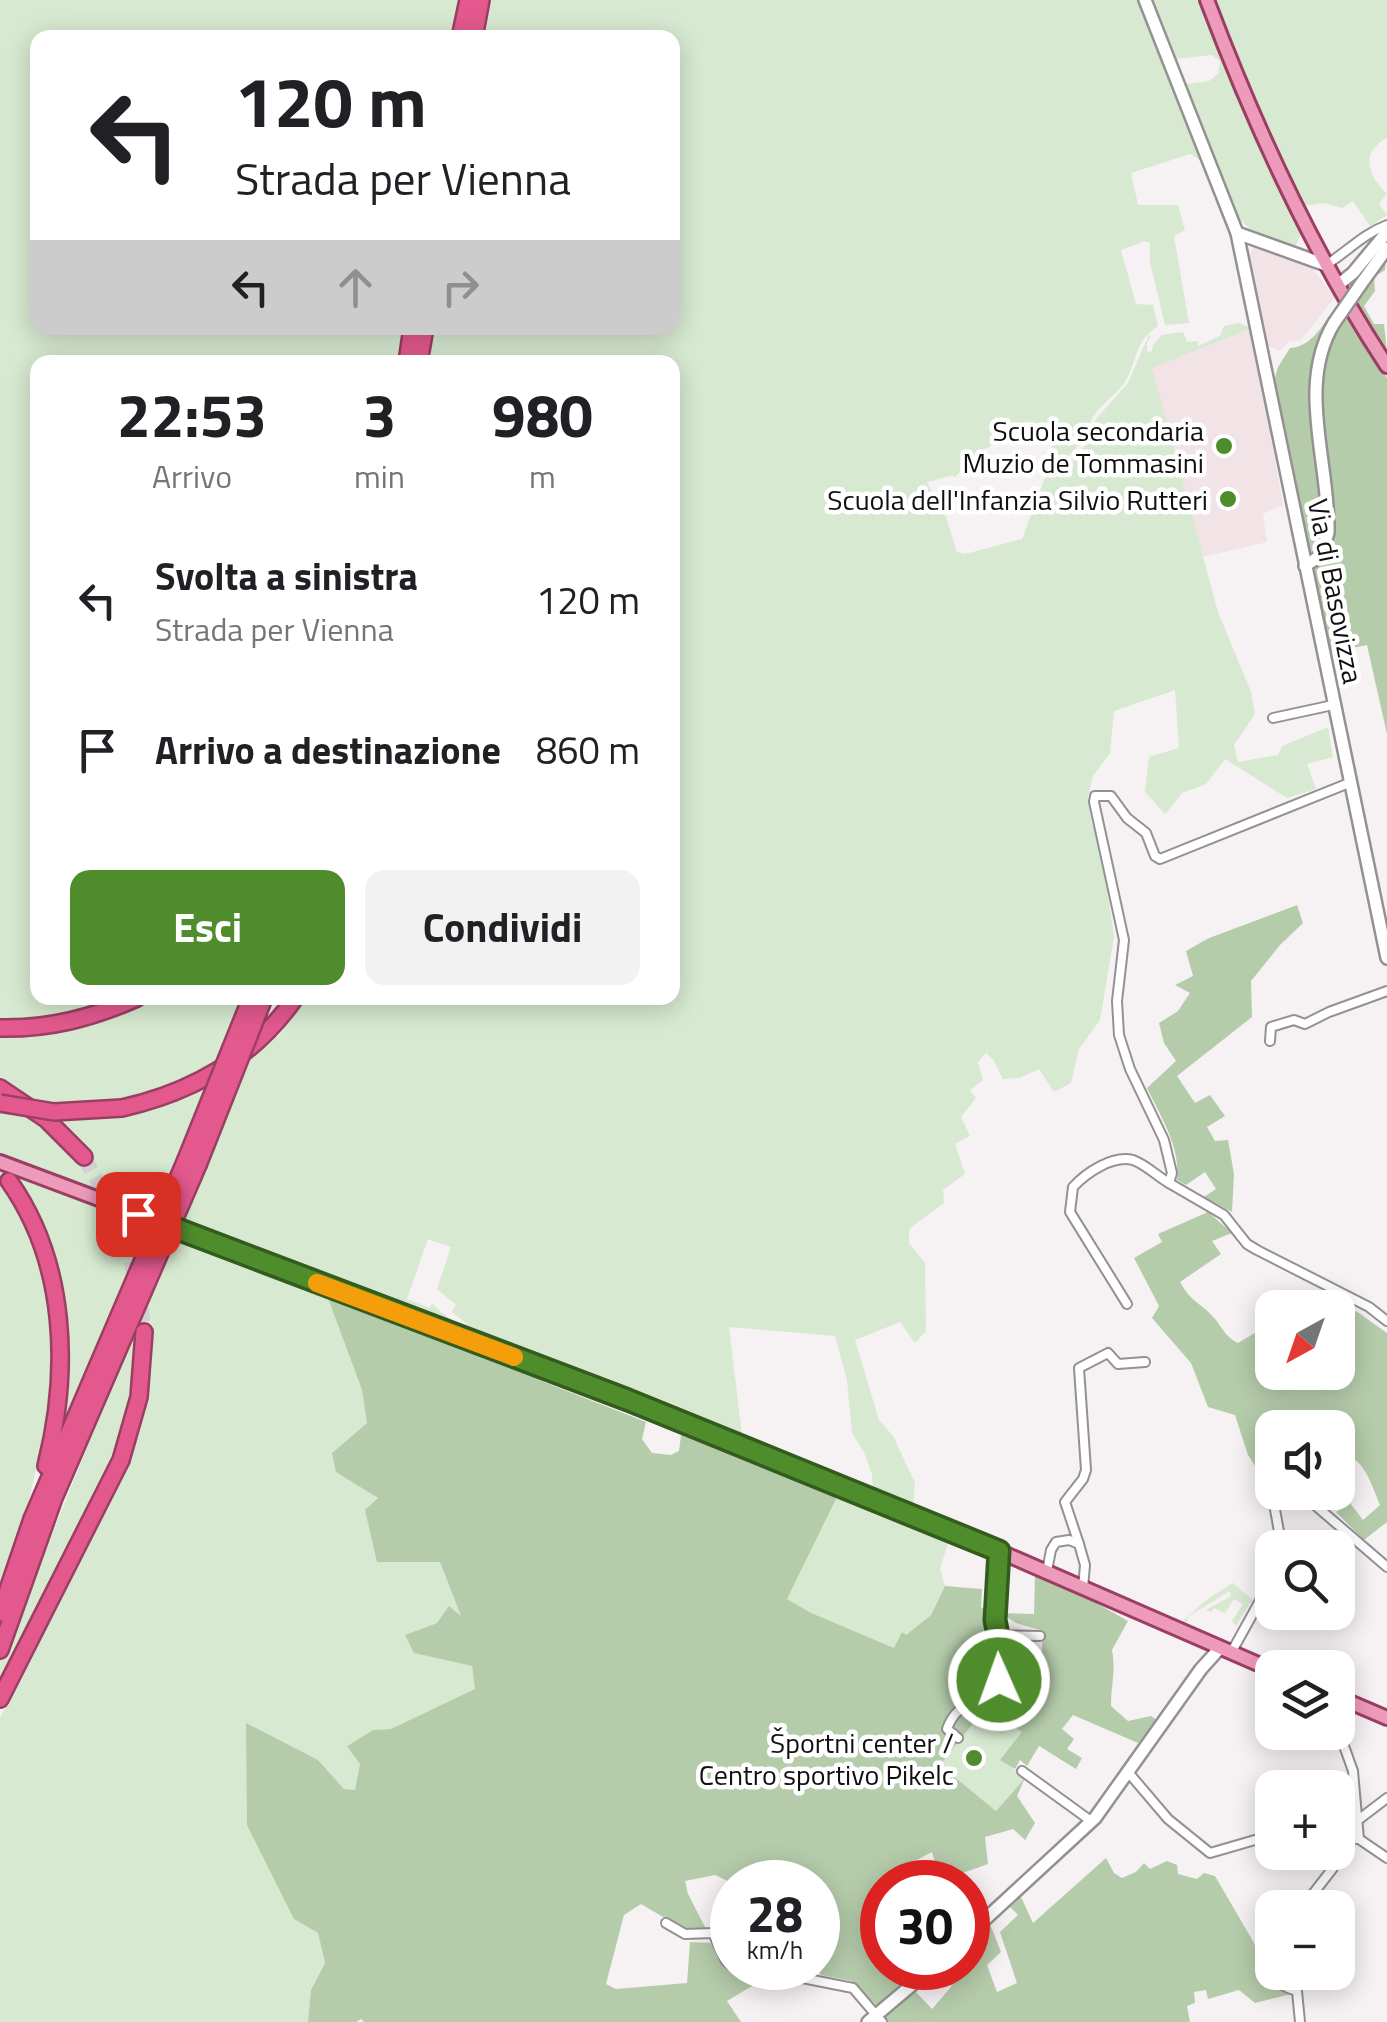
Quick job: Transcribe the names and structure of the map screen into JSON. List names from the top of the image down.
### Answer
{
  "streets": {
    "main road": ["Via di Basovizza"]
  },
  "places": ["Scuola secondaria Muzio de Tommasini", "Scuola dell'Infanzia Silvio Rutteri", "Športni center / Centro sportivo Pikelc"],
  "north": "bottom left",
  "page": {
    "turn": ["120 m", "Strada per Vienna"],
    "eta": [
      "22:53",
      "Arrivo",
      "3",
      "min",
      "980",
      "m"
    ],
    "list": [
      {
        "name": "Svolta a sinistra",
        "note": "Strada per Vienna",
        "value": "120 m"
      },
      {
        "name": "Arrivo a destinazione",
        "value": "860 m"
      }
    ],
    "buttons": ["Esci", "Condividi"],
    "map_buttons": ["+", "−"],
    "speed": "28 km/h",
    "limit": "30"
  }
}
